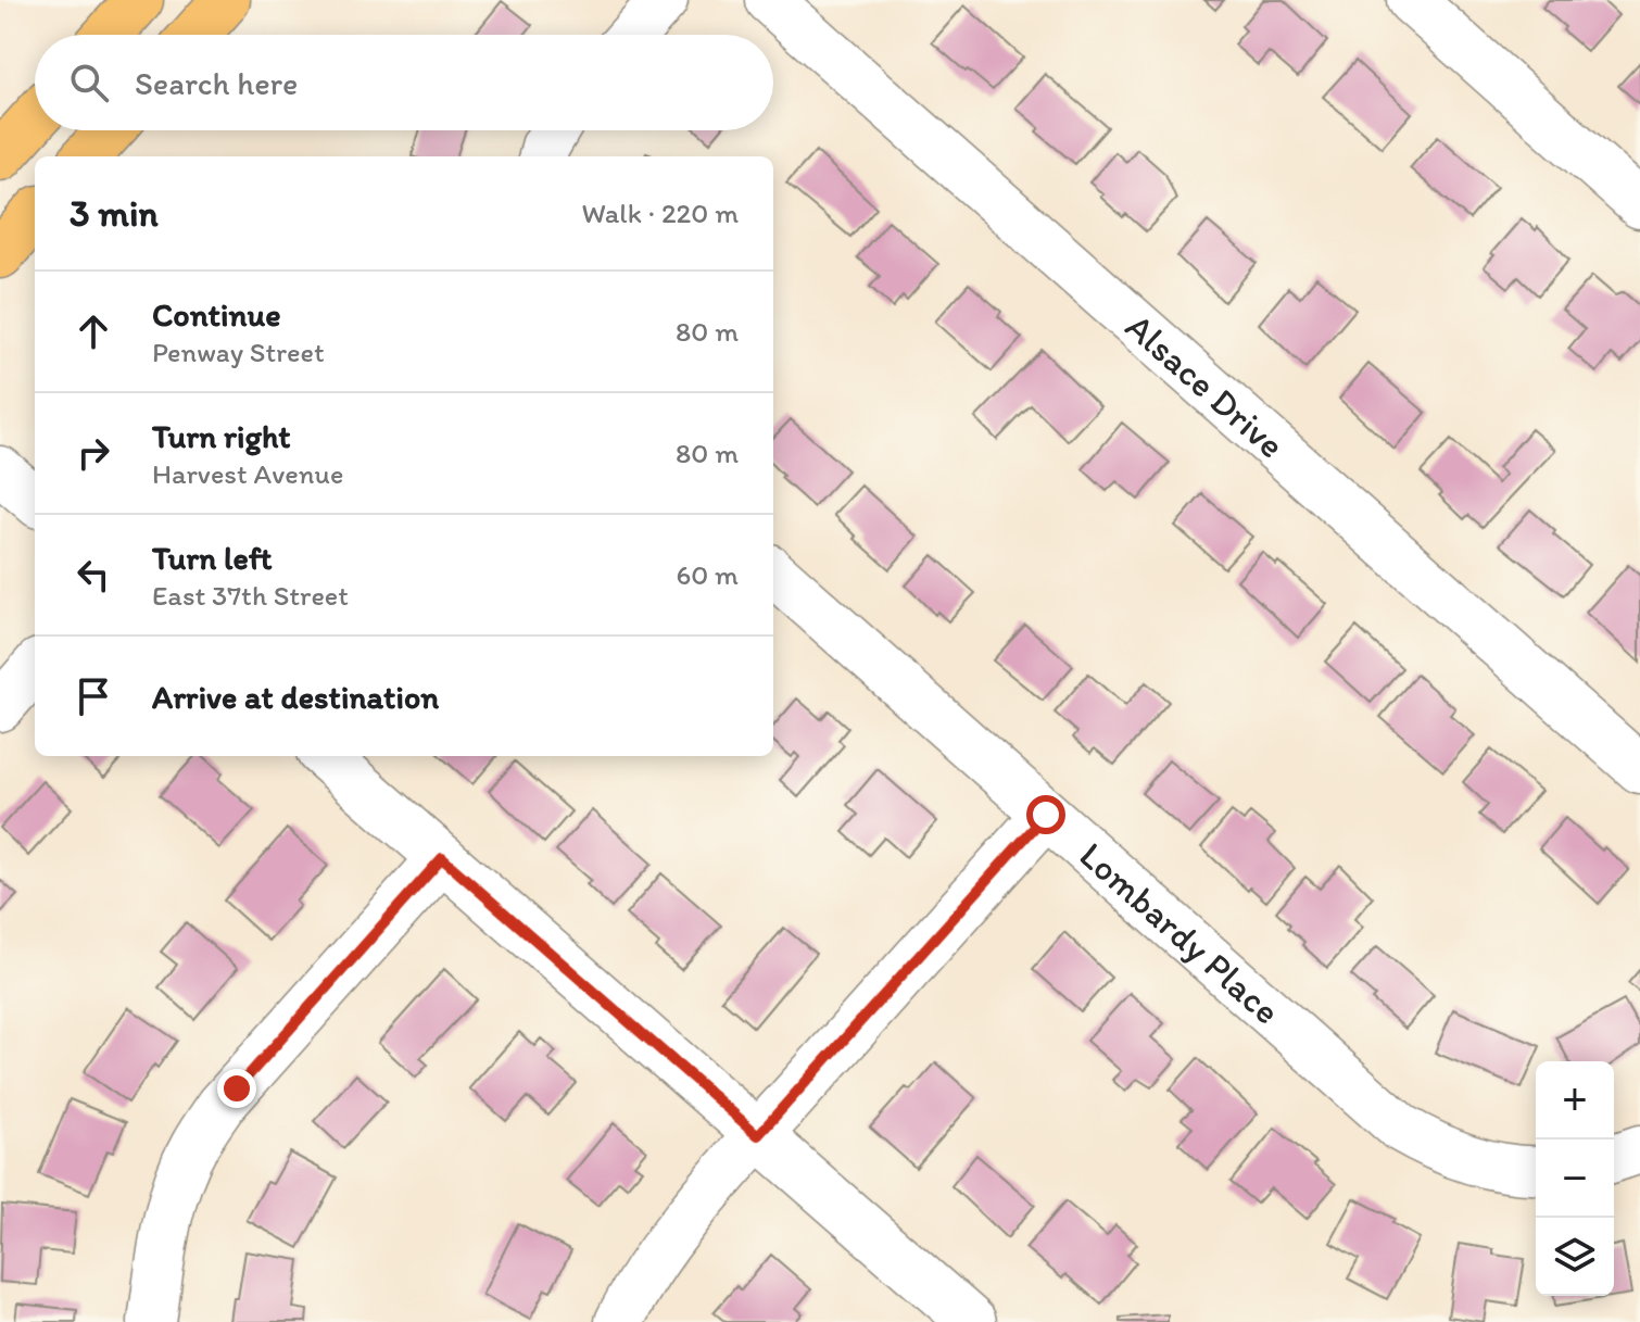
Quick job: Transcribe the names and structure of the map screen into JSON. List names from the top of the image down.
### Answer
{
  "streets": {
    "street": ["Alsace Drive", "Lombardy Place"]
  },
  "page": {
    "search": "Search here",
    "heading": ["3 min", "Walk · 220 m"],
    "list": [
      ["Continue", "Penway Street", "80 m"],
      ["Turn right", "Harvest Avenue", "80 m"],
      ["Turn left", "East 37th Street", "60 m"],
      "Arrive at destination"
    ],
    "map_buttons": ["+", "−"]
  }
}
